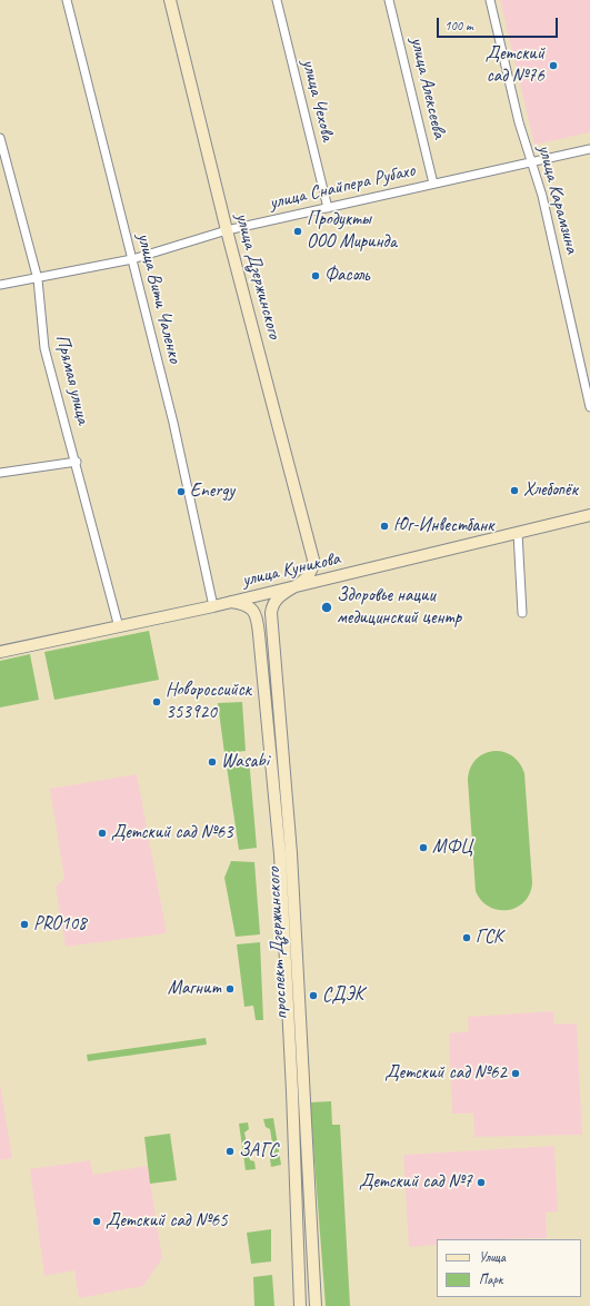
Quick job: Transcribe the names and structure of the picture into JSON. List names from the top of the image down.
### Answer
{
  "streets": {
    "street": [
      "улица Алексеева",
      "улица Чехова",
      "улица Снайпера Рубахо",
      "улица Карамзина",
      "улица Дзержинского",
      "улица Вити Чаленко",
      "Прямая улица",
      "улица Куникова",
      "проспект Дзержинского"
    ]
  },
  "crossings": [
    ["улица Алексеева", "улица Снайпера Рубахо"],
    ["улица Чехова", "улица Снайпера Рубахо"],
    ["улица Снайпера Рубахо", "улица Карамзина"],
    ["улица Снайпера Рубахо", "улица Дзержинского"],
    ["улица Снайпера Рубахо", "улица Вити Чаленко"],
    ["улица Снайпера Рубахо", "Прямая улица"],
    ["улица Вити Чаленко", "улица Куникова"],
    ["Прямая улица", "улица Куникова"]
  ],
  "places": [
    "Детский сад №76",
    "Продукты ООО Миринда",
    "Фасоль",
    "Хлебопёк",
    "Energy",
    "Юг-Инвестбанк",
    "Здоровье нации медицинский центр",
    "Новороссийск 353920",
    "Wasabi",
    "Детский сад №63",
    "МФЦ",
    "PRO108",
    "ГСК",
    "Магнит",
    "СДЭК",
    "Детский сад №62",
    "ЗАГС",
    "Детский сад №7",
    "Детский сад №65"
  ],
  "legend": ["Улица", "Парк"],
  "scale_bar": "100 m"
}
